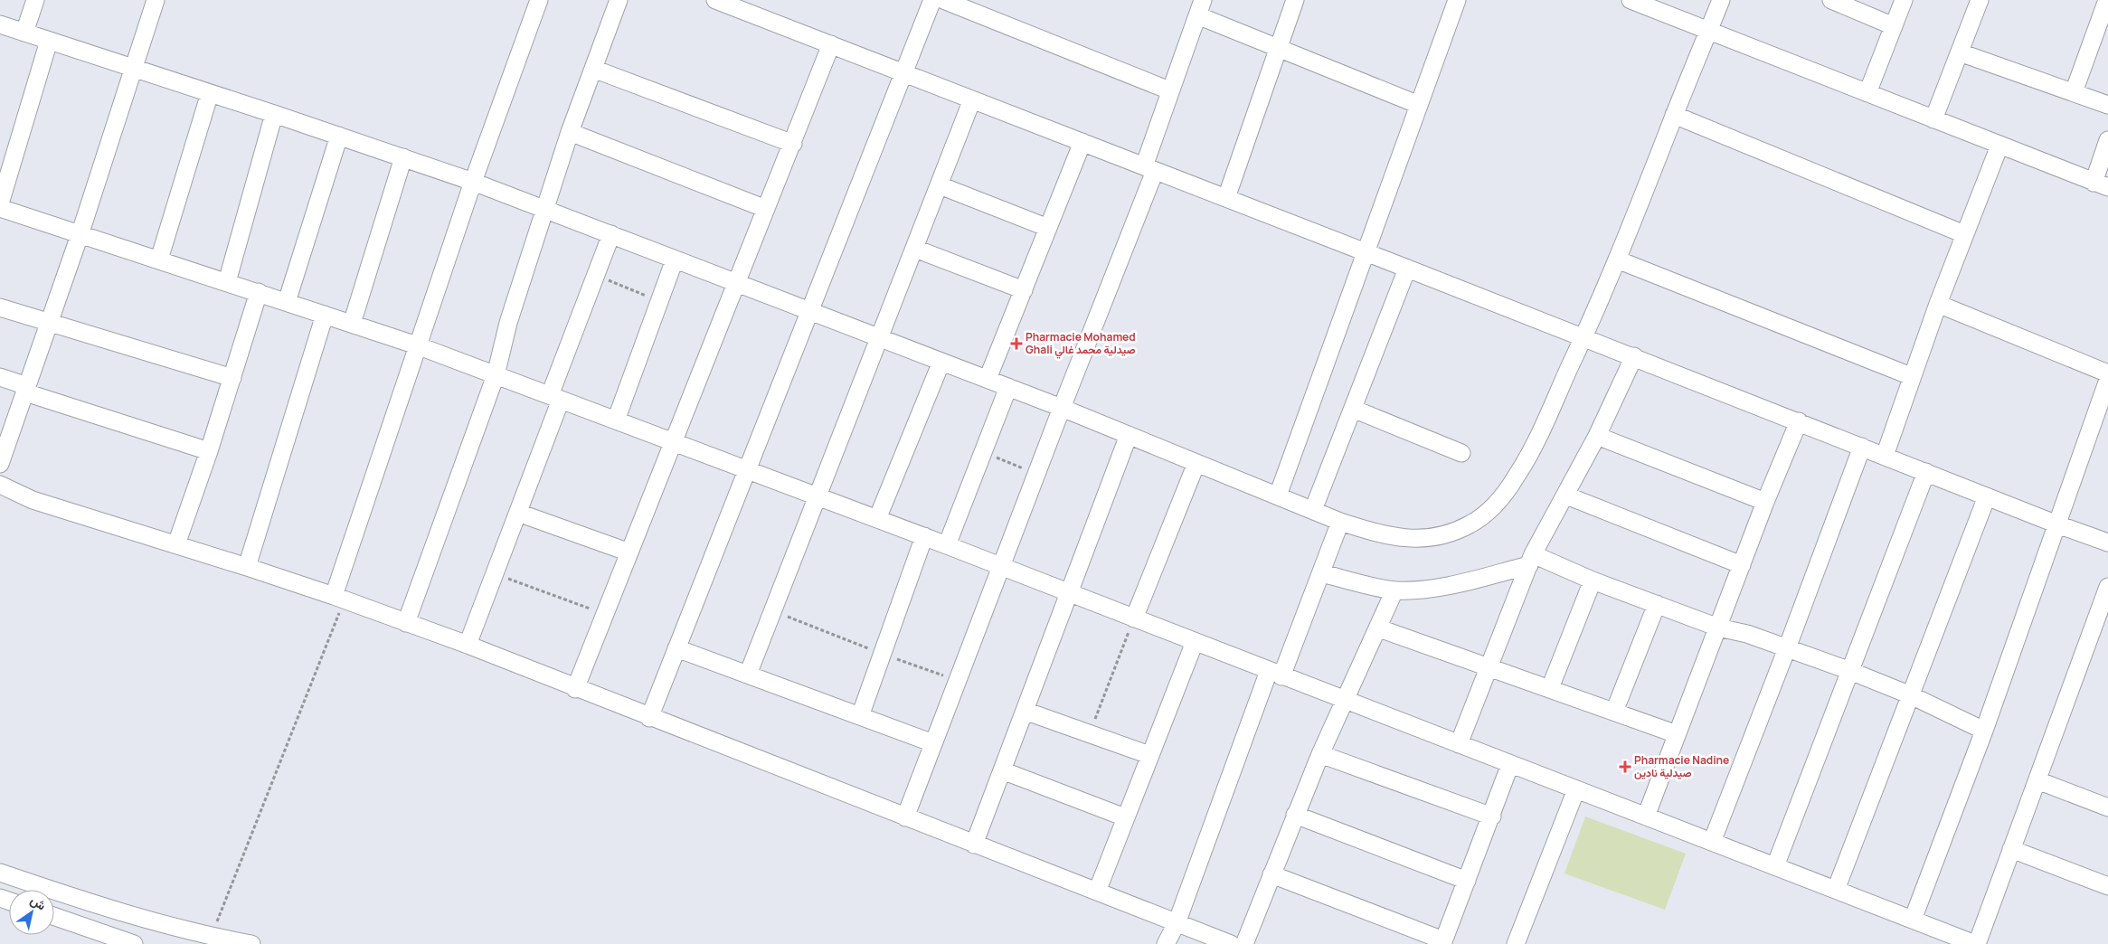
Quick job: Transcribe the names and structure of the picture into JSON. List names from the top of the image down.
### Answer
{
  "places": {
    "health": ["Pharmacie Mohamed Ghali صيدلية محمد غالي", "Pharmacie Nadine صيدلية نادين"]
  },
  "north": "top right"
}
